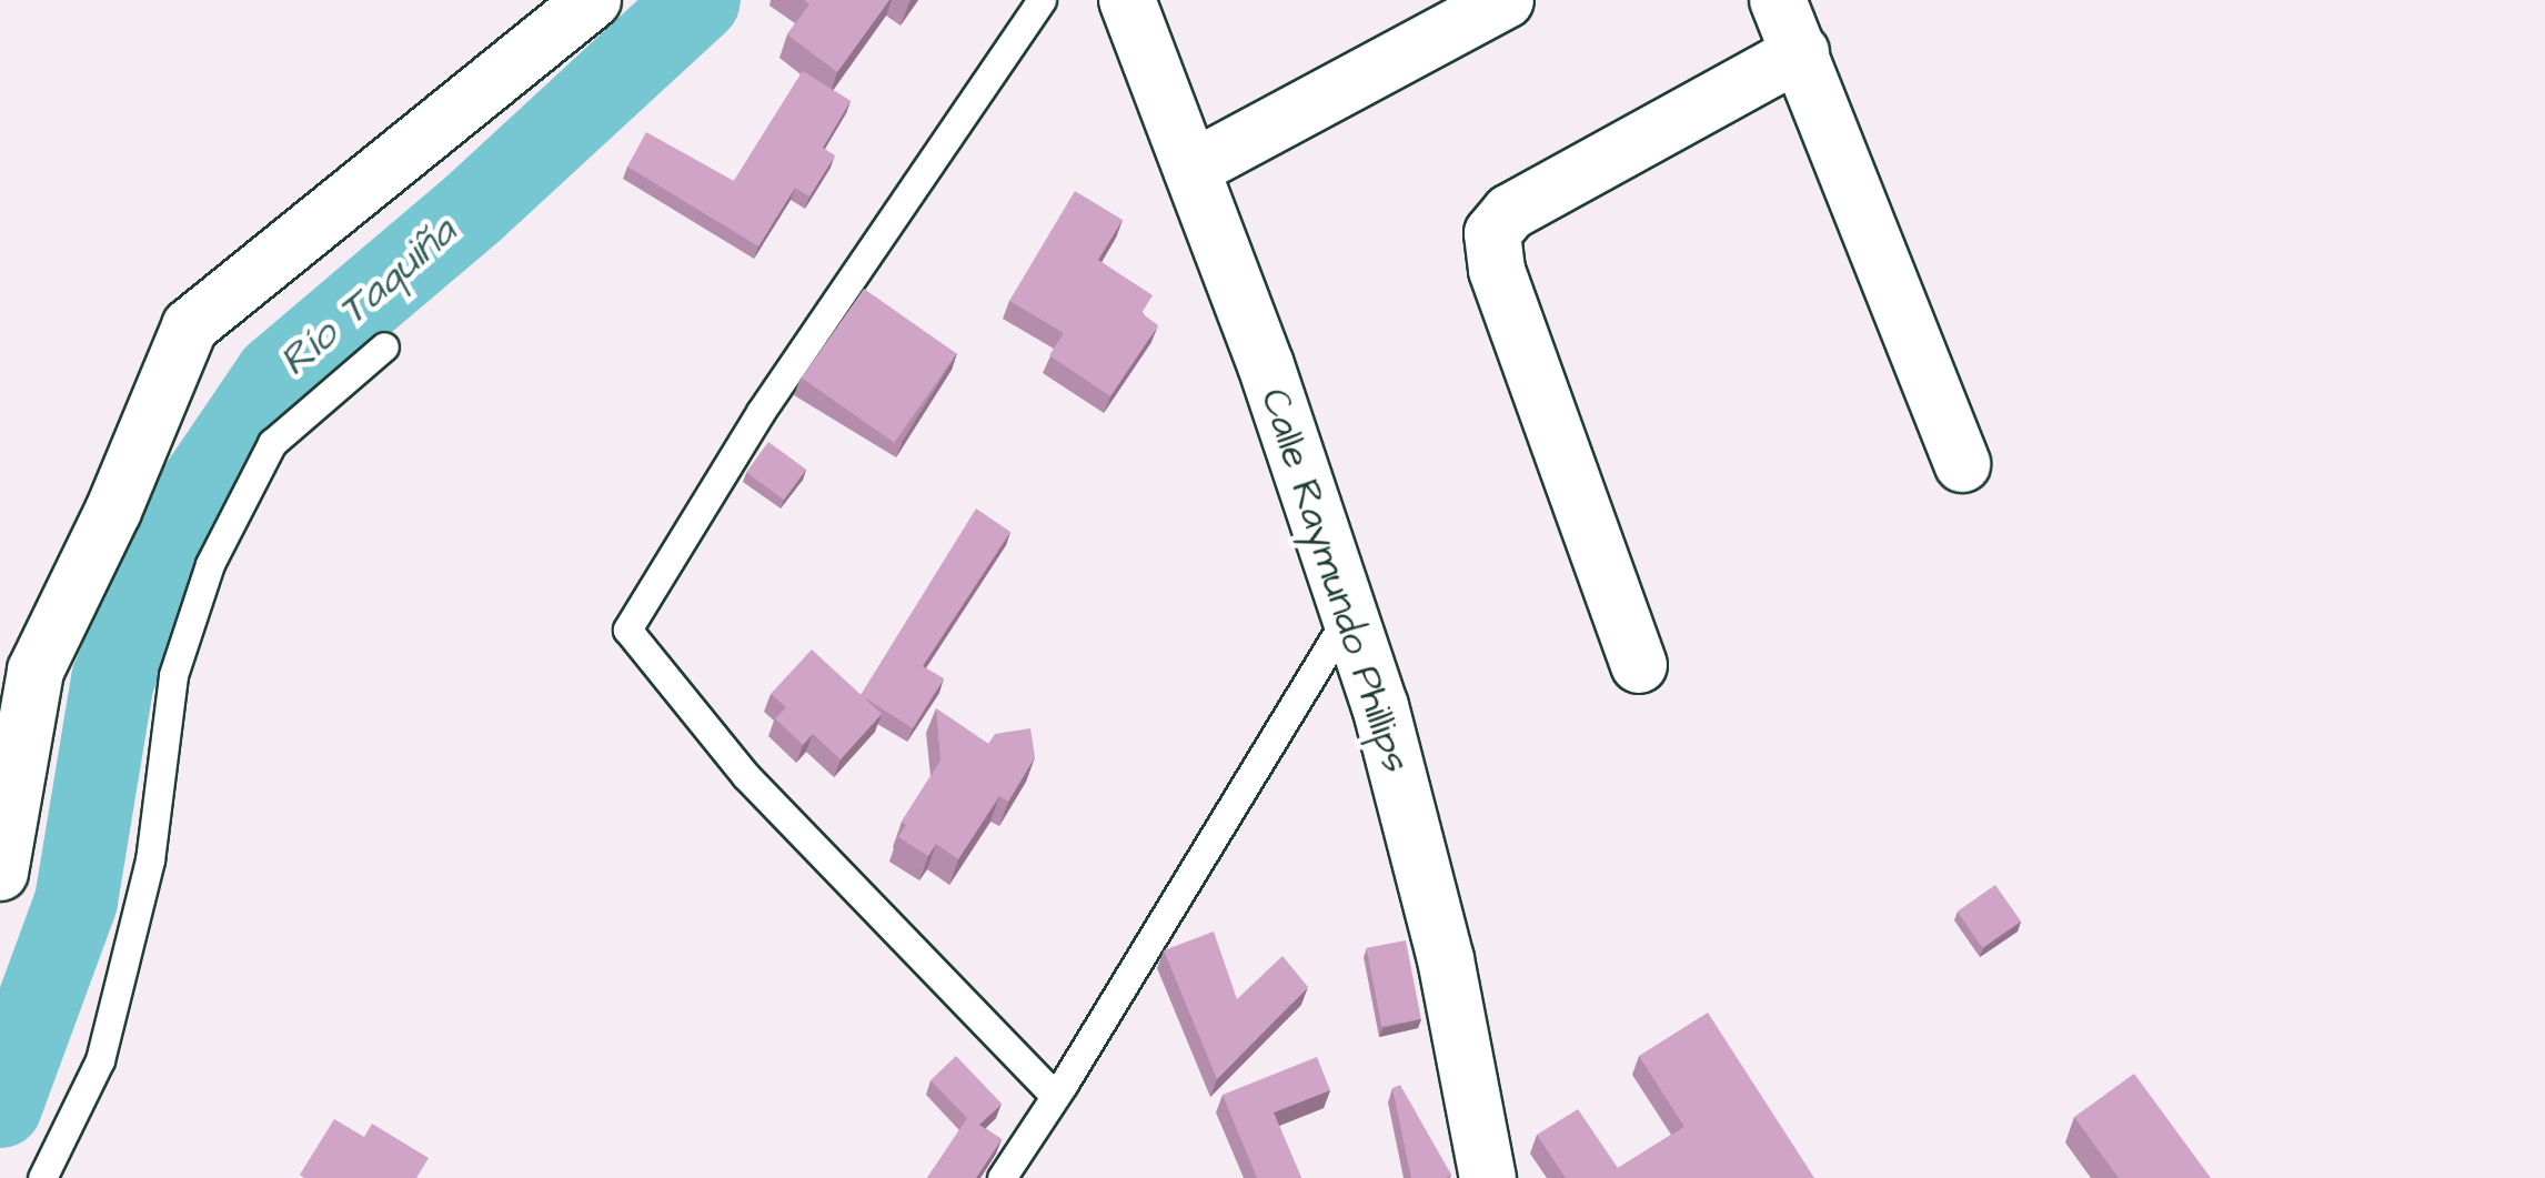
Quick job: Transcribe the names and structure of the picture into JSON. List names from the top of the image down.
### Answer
{
  "streets": {
    "street": ["Calle Raymundo Phillips"]
  },
  "water": ["Río Taquiña"]
}
